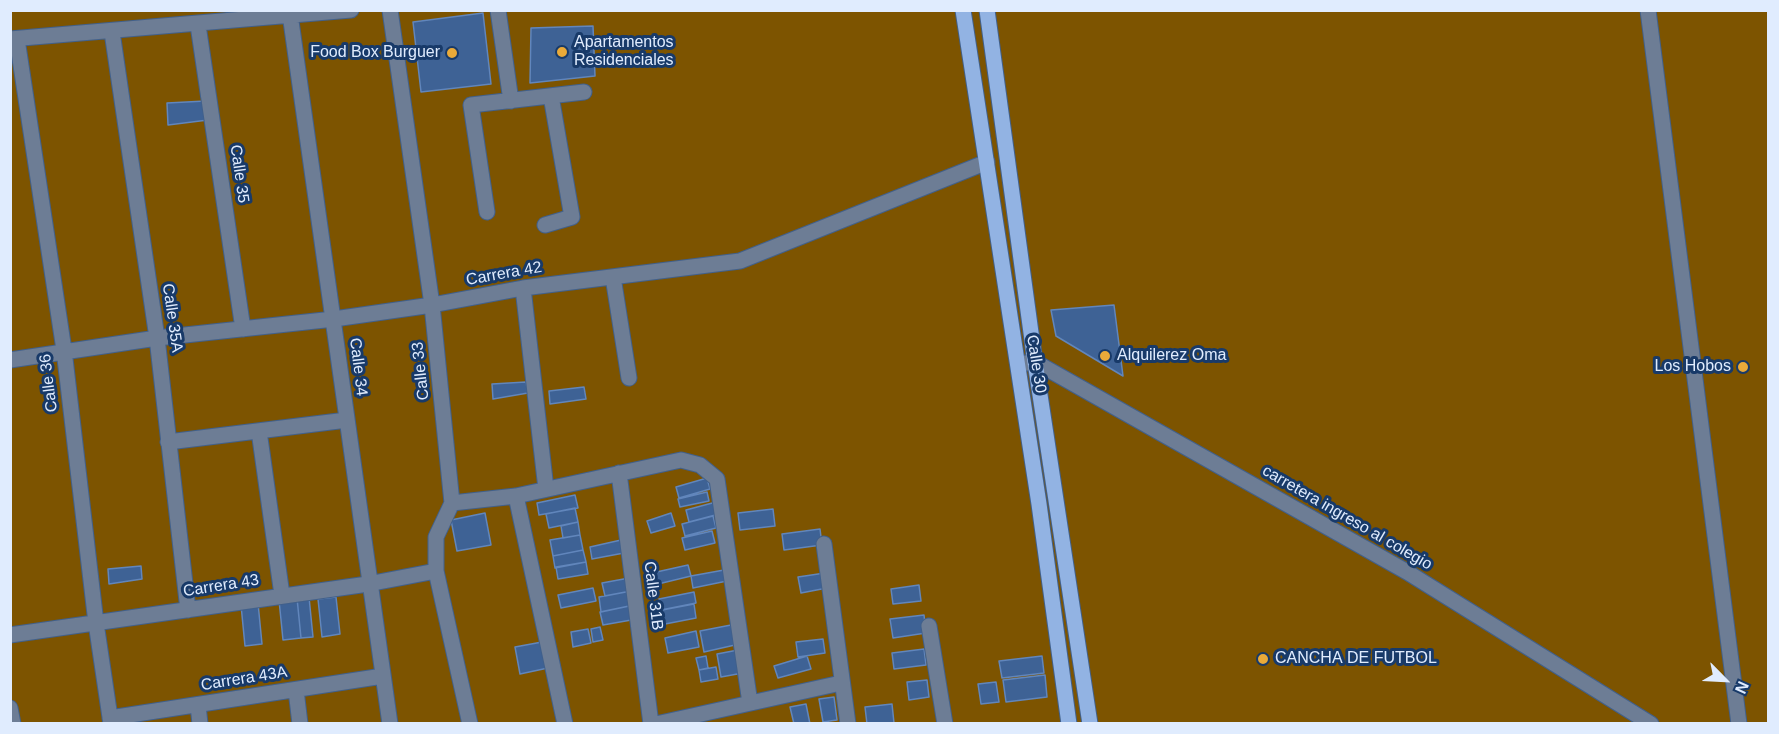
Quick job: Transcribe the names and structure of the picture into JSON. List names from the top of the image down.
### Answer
{
  "streets": {
    "main road": ["Calle 30"],
    "street": [
      "Calle 35",
      "Carrera 42",
      "Calle 35A",
      "Calle 34",
      "Calle 33",
      "Calle 36",
      "carretera ingreso al colegio",
      "Carrera 43",
      "Calle 31B",
      "Carrera 43A"
    ]
  },
  "crossings": [
    ["Calle 35", "Carrera 42"],
    ["Carrera 42", "Calle 35A"],
    ["Carrera 42", "Calle 30"],
    ["Carrera 42", "Calle 34"],
    ["Carrera 42", "Calle 33"],
    ["Carrera 42", "Calle 36"],
    ["Calle 35A", "Carrera 43"],
    ["Calle 30", "carretera ingreso al colegio"],
    ["Calle 34", "Carrera 43"],
    ["Calle 34", "Carrera 43A"],
    ["Calle 36", "Carrera 43"],
    ["Calle 36", "Carrera 43A"]
  ],
  "places": [
    "Apartamentos Residenciales",
    "Food Box Burguer",
    "Alquilerez Oma",
    "Los Hobos",
    "CANCHA DE FUTBOL"
  ],
  "north": "bottom right"
}
